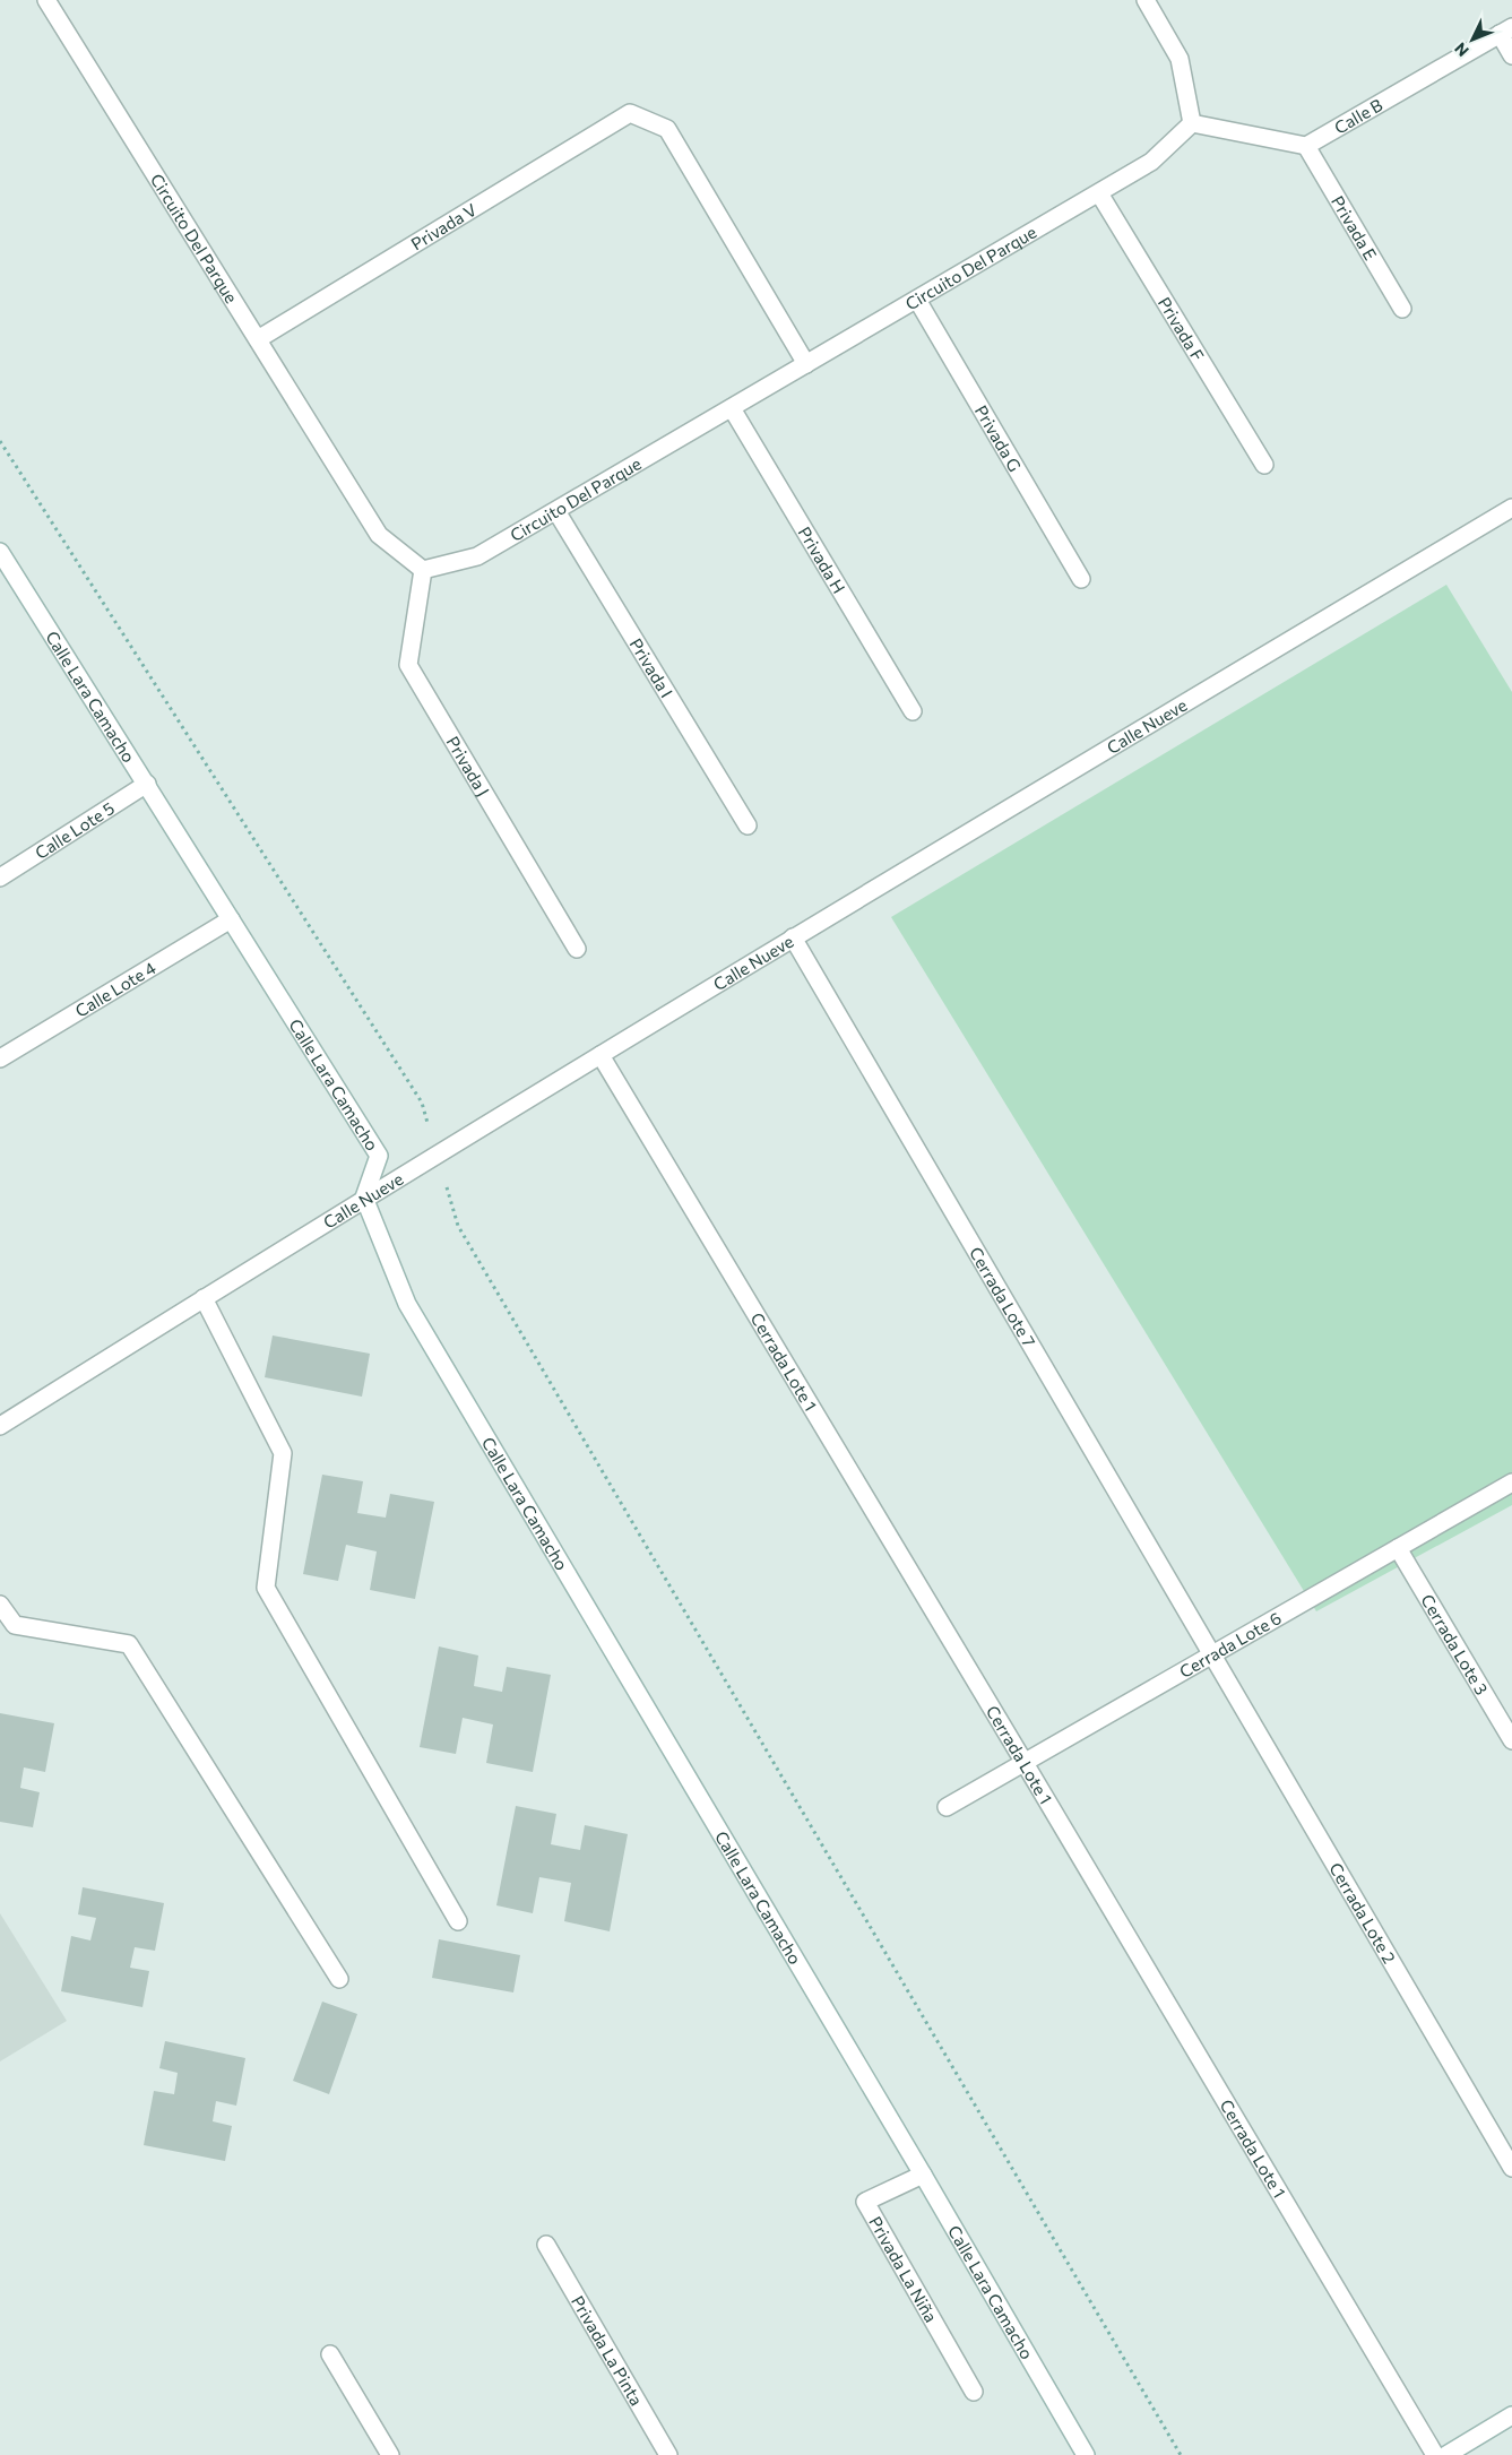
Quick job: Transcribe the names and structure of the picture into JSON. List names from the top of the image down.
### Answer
{
  "streets": {
    "street": [
      "Calle B",
      "Privada V",
      "Privada E",
      "Circuito Del Parque",
      "Privada F",
      "Privada G",
      "Privada H",
      "Privada I",
      "Calle Lara Camacho",
      "Calle Nueve",
      "Privada J",
      "Calle Lote 5",
      "Calle Lote 4",
      "Cerrada Lote 7",
      "Cerrada Lote 1",
      "Cerrada Lote 3",
      "Cerrada Lote 6",
      "Cerrada Lote 2",
      "Privada La Niña",
      "Privada La Pinta"
    ]
  },
  "crossings": [
    ["Calle B", "Privada E"],
    ["Privada V", "Circuito Del Parque"],
    ["Circuito Del Parque", "Privada F"],
    ["Circuito Del Parque", "Privada G"],
    ["Circuito Del Parque", "Privada H"],
    ["Circuito Del Parque", "Privada I"],
    ["Circuito Del Parque", "Privada J"],
    ["Calle Lara Camacho", "Calle Nueve"],
    ["Calle Lara Camacho", "Calle Lote 5"],
    ["Calle Lara Camacho", "Calle Lote 4"],
    ["Calle Lara Camacho", "Privada La Niña"],
    ["Calle Nueve", "Cerrada Lote 7"],
    ["Calle Nueve", "Cerrada Lote 1"],
    ["Cerrada Lote 7", "Cerrada Lote 6"],
    ["Cerrada Lote 7", "Cerrada Lote 2"],
    ["Cerrada Lote 1", "Cerrada Lote 6"],
    ["Cerrada Lote 3", "Cerrada Lote 6"],
    ["Cerrada Lote 6", "Cerrada Lote 2"]
  ],
  "north": "bottom left"
}
